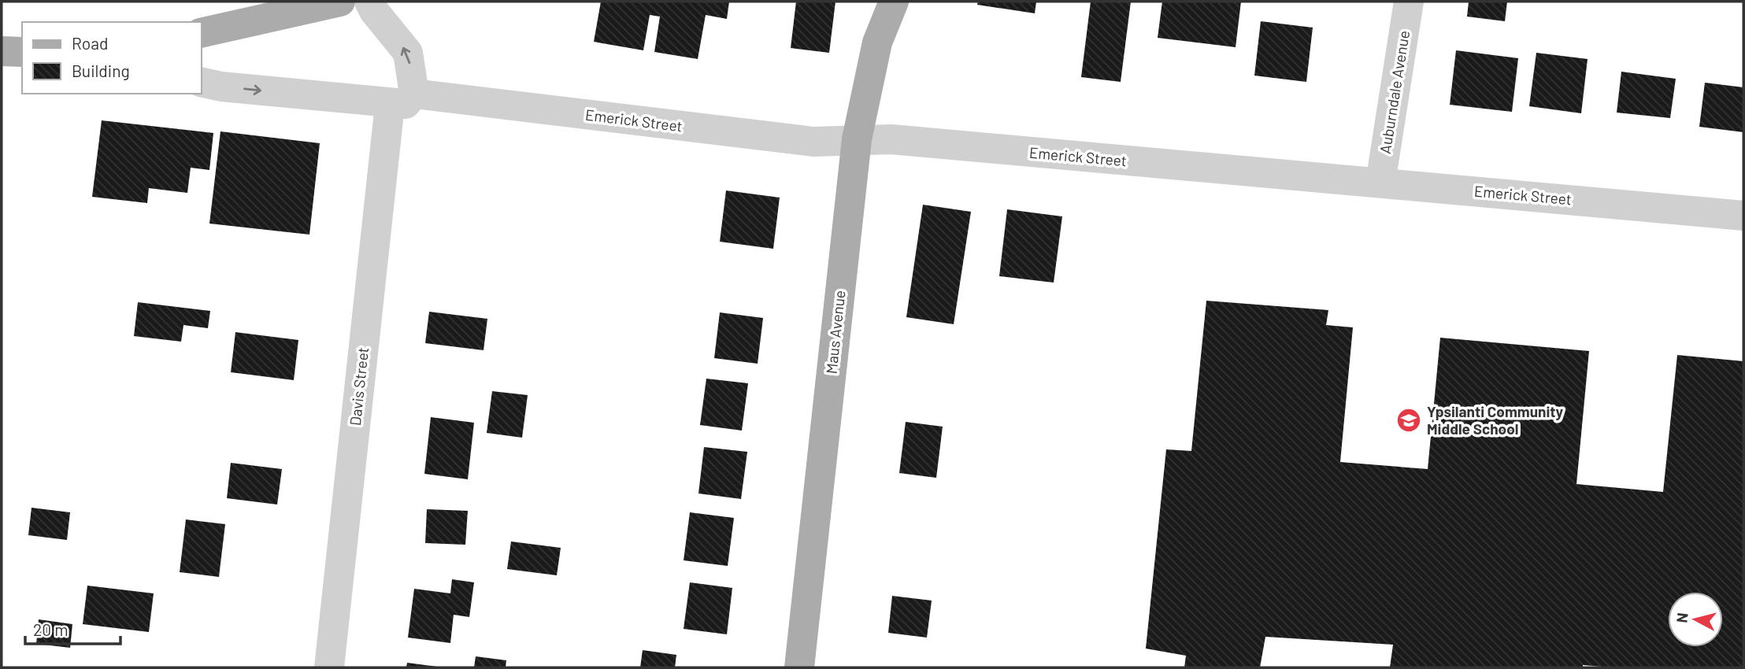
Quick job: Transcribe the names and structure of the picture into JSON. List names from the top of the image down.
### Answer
{
  "streets": {
    "main road": ["Maus Avenue"],
    "street": ["Auburndale Avenue", "Emerick Street", "Davis Street"]
  },
  "crossings": [
    ["Auburndale Avenue", "Emerick Street"],
    ["Emerick Street", "Maus Avenue"],
    ["Emerick Street", "Davis Street"]
  ],
  "places": {
    "school or university": ["Ypsilanti Community Middle School"]
  },
  "legend": ["Road", "Building"],
  "scale_bar": "20 m",
  "north": "left"
}
